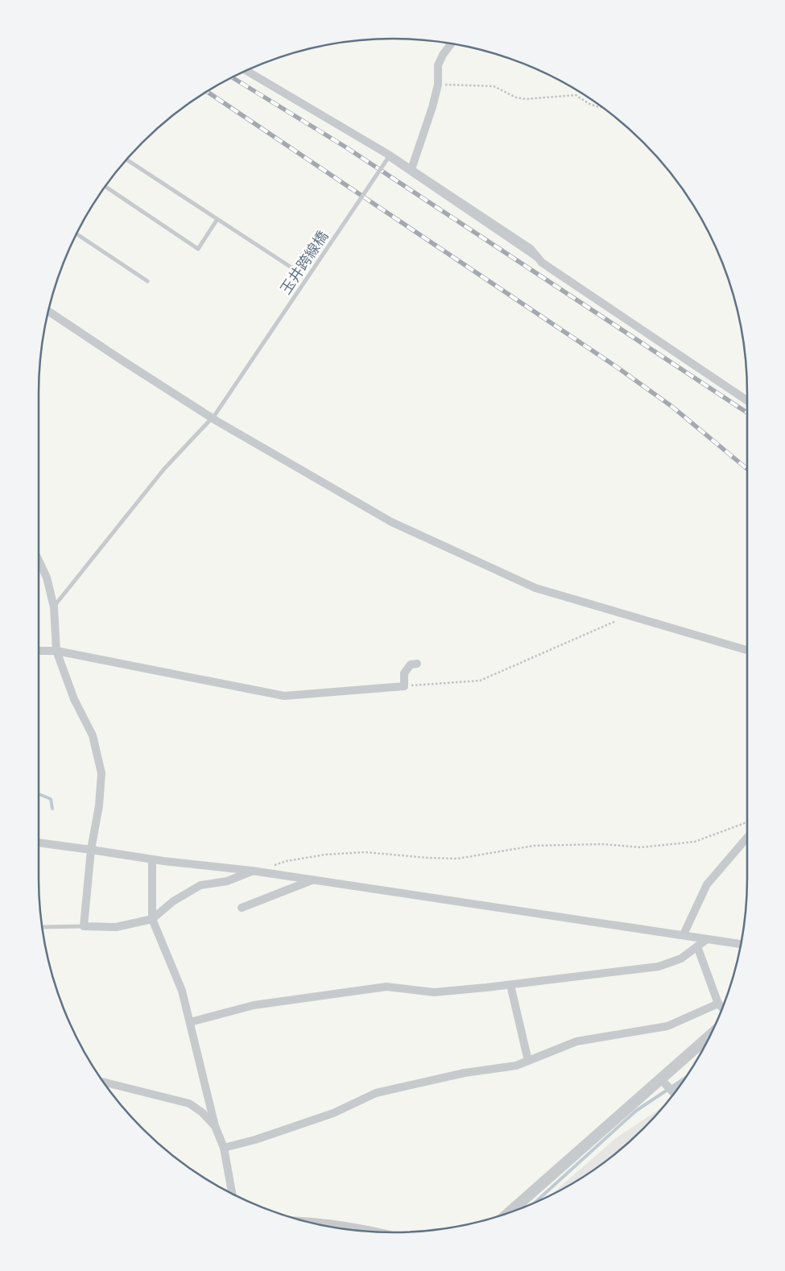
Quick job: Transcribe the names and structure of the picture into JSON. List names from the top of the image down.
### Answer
{
  "streets": {
    "lane": ["玉井跨線橋"]
  }
}
